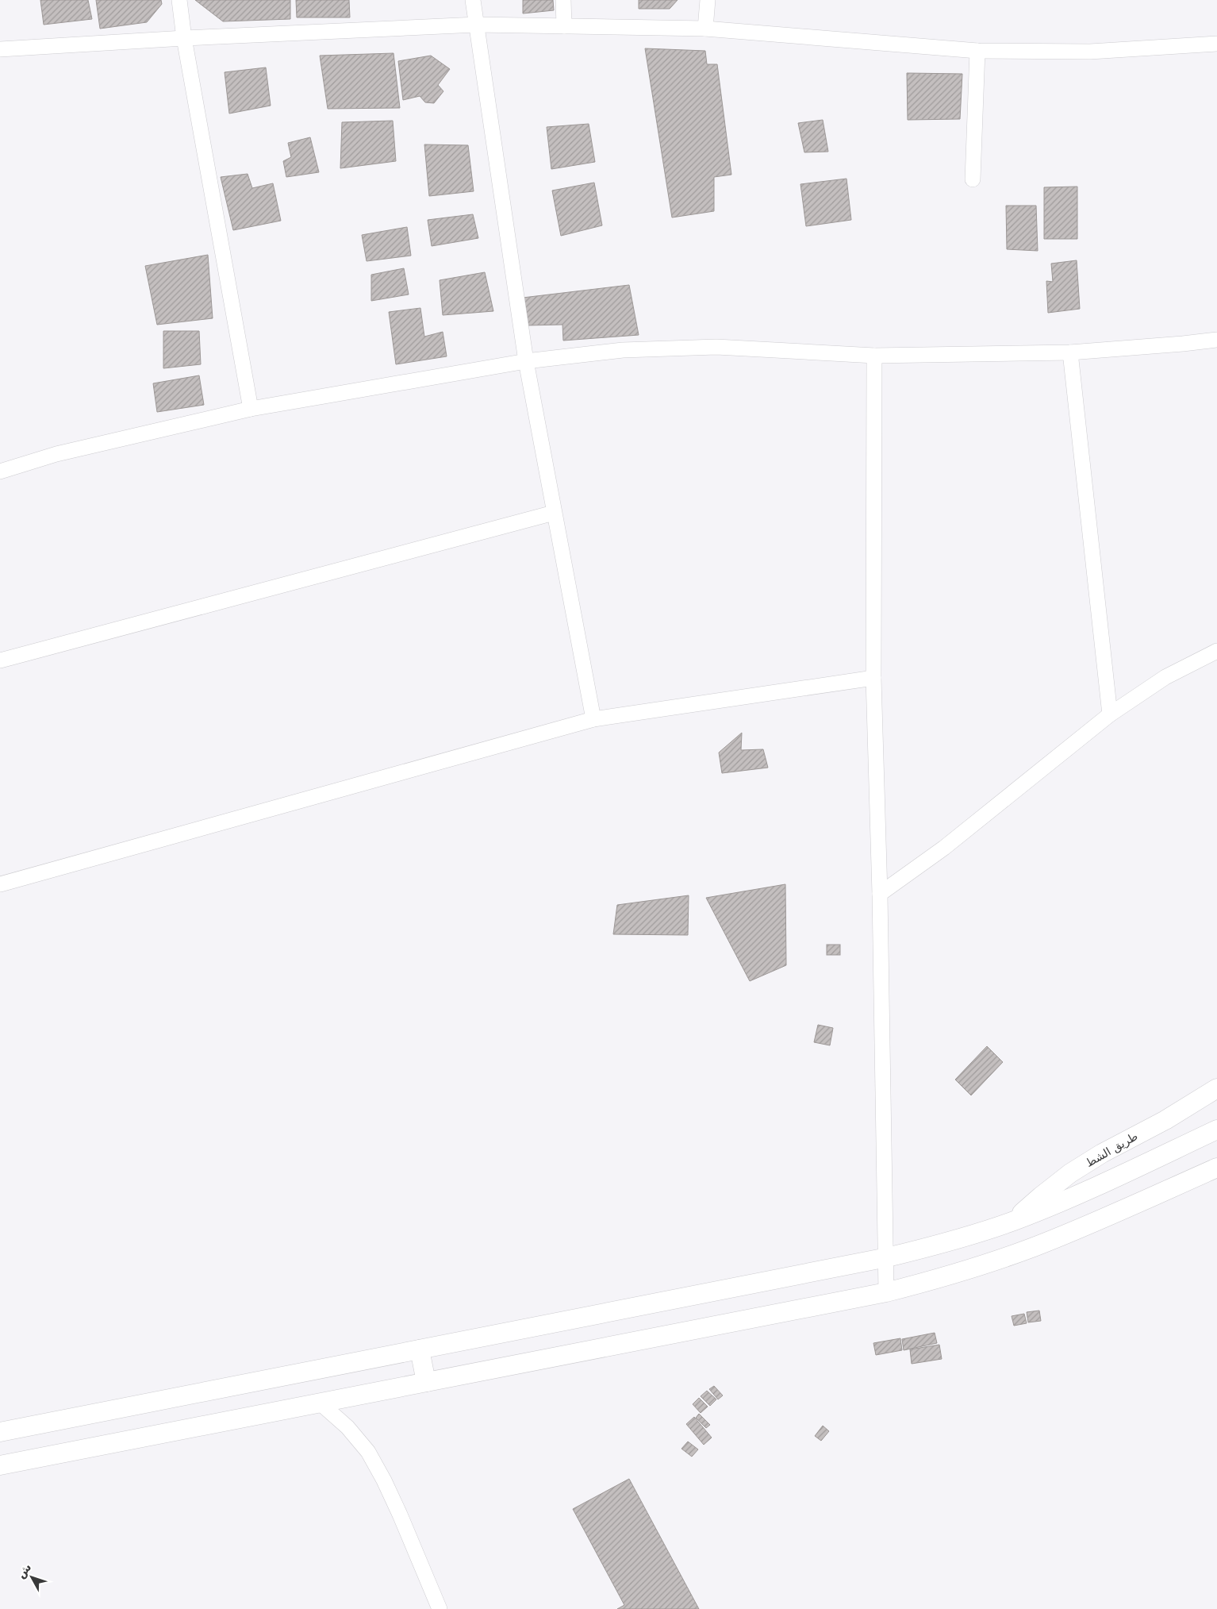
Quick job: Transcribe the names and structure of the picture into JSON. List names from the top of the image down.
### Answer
{
  "streets": {
    "main road": ["طريق الشط"]
  },
  "north": "top left"
}
